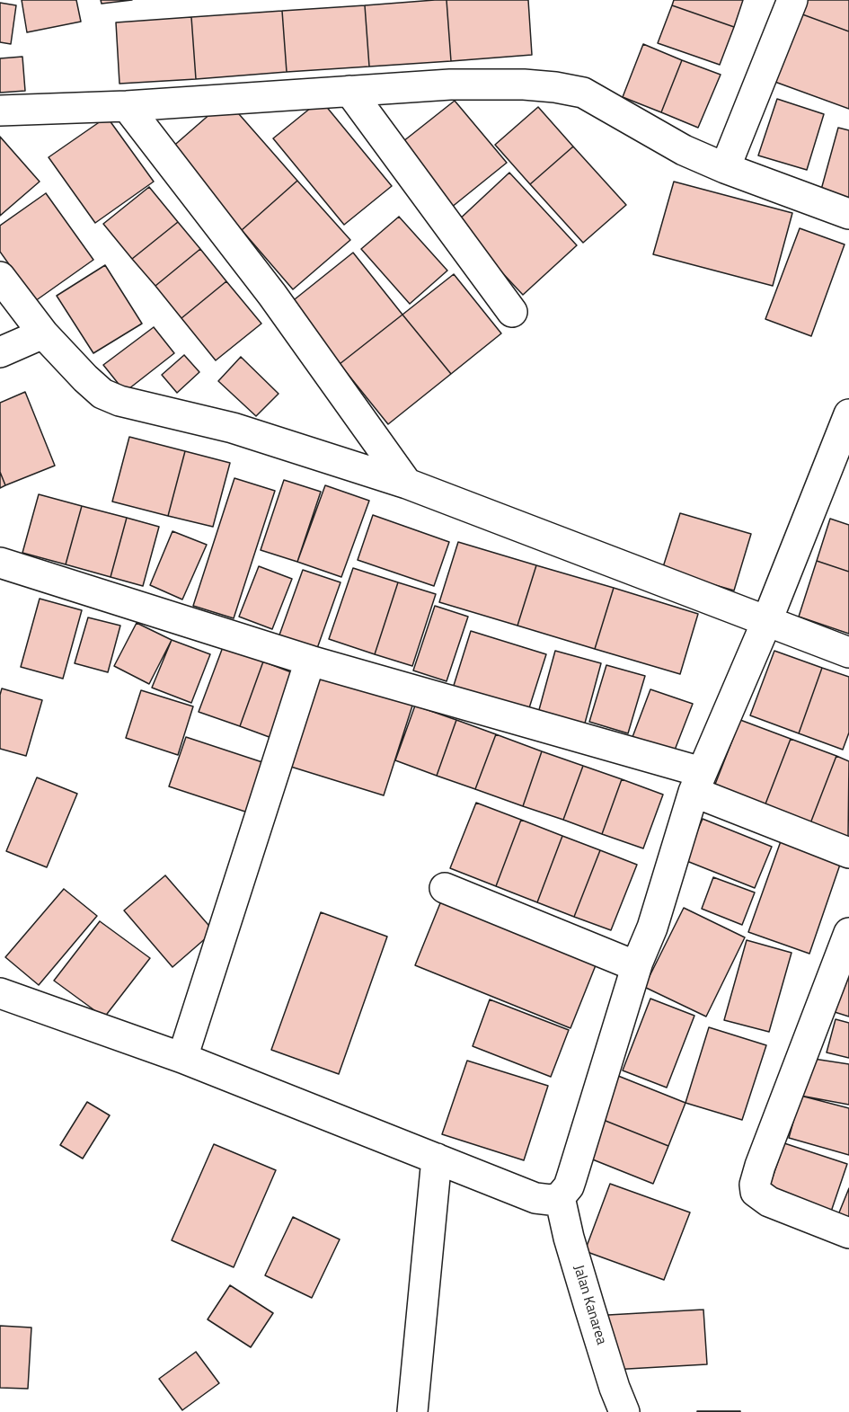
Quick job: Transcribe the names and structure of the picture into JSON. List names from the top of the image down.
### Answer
{
  "streets": {
    "street": ["Jalan Kanarea"]
  }
}
